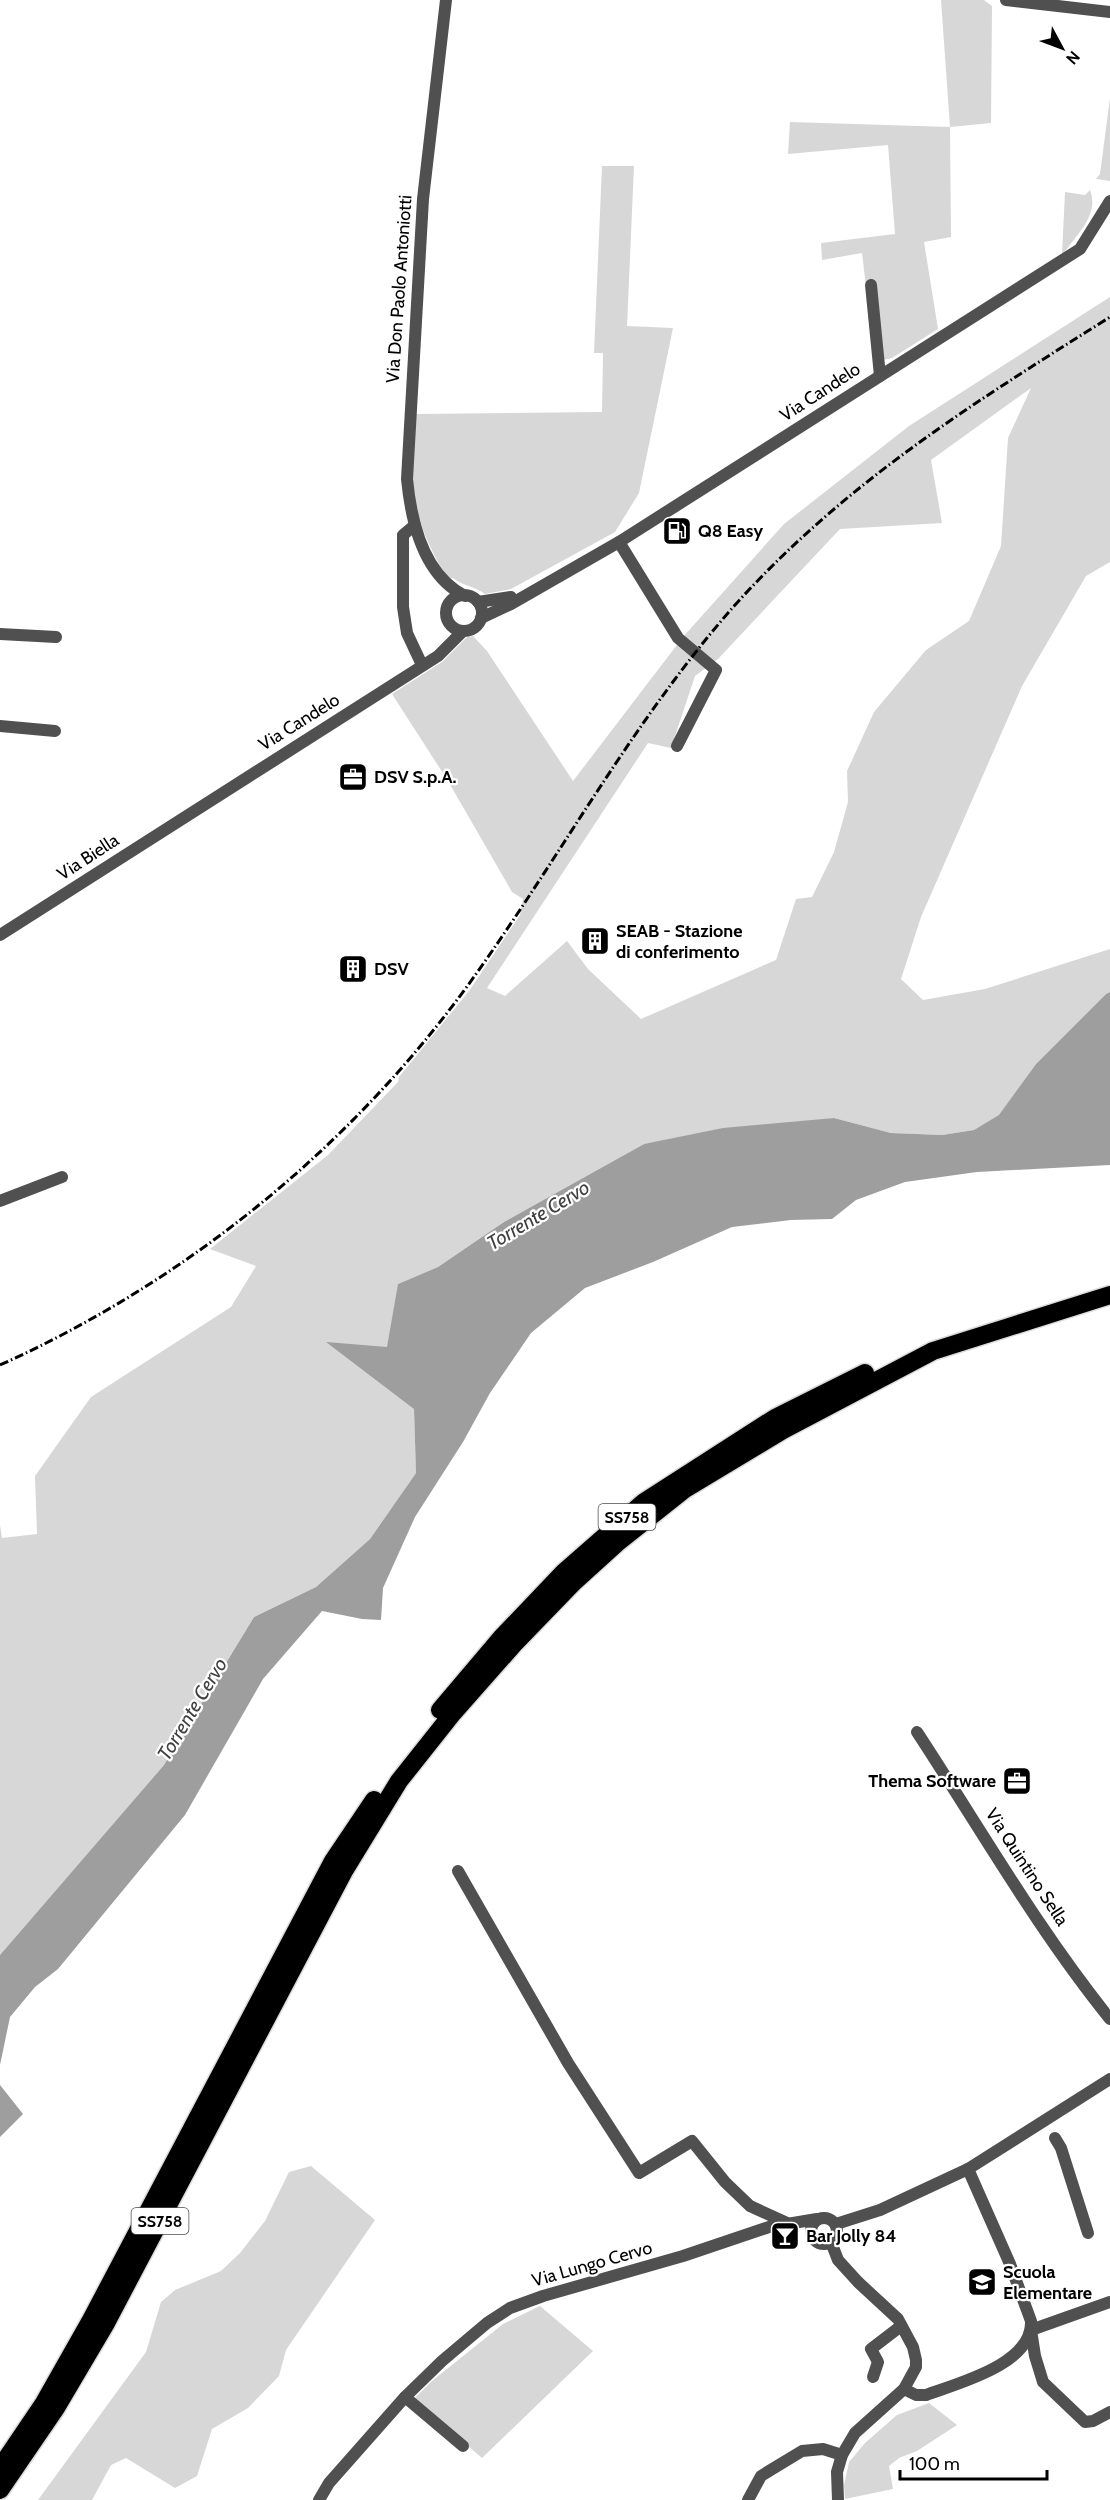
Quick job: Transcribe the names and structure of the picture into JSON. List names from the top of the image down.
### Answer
{
  "streets": {
    "highway": ["SS758"],
    "street": [
      "Via Don Paolo Antoniotti",
      "Via Candelo",
      "Via Biella",
      "Via Quintino Sella",
      "Via Lungo Cervo"
    ]
  },
  "crossings": [
    ["Via Don Paolo Antoniotti", "Via Candelo"],
    ["Via Candelo", "Via Biella"]
  ],
  "water": ["Torrente Cervo"],
  "places": {
    "fuel station": ["Q8 Easy"],
    "office": ["DSV S.p.A.", "Thema Software"],
    "building": ["SEAB - Stazione di conferimento", "DSV"],
    "bar": ["Bar Jolly 84"],
    "school or university": ["Scuola Elementare"]
  },
  "scale_bar": "100 m",
  "north": "bottom right"
}
